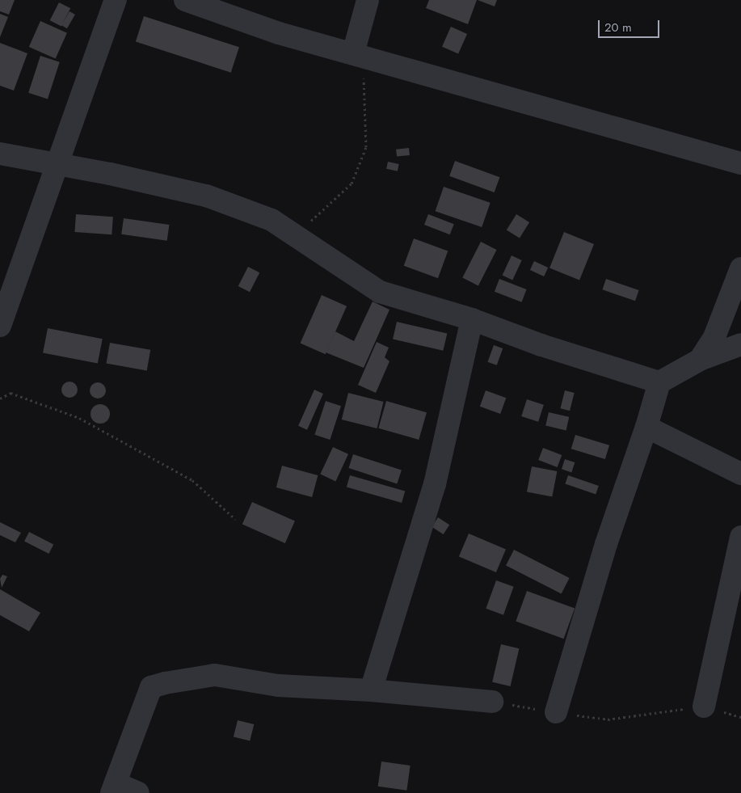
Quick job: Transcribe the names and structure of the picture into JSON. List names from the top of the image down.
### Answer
{
  "scale_bar": "20 m"
}
